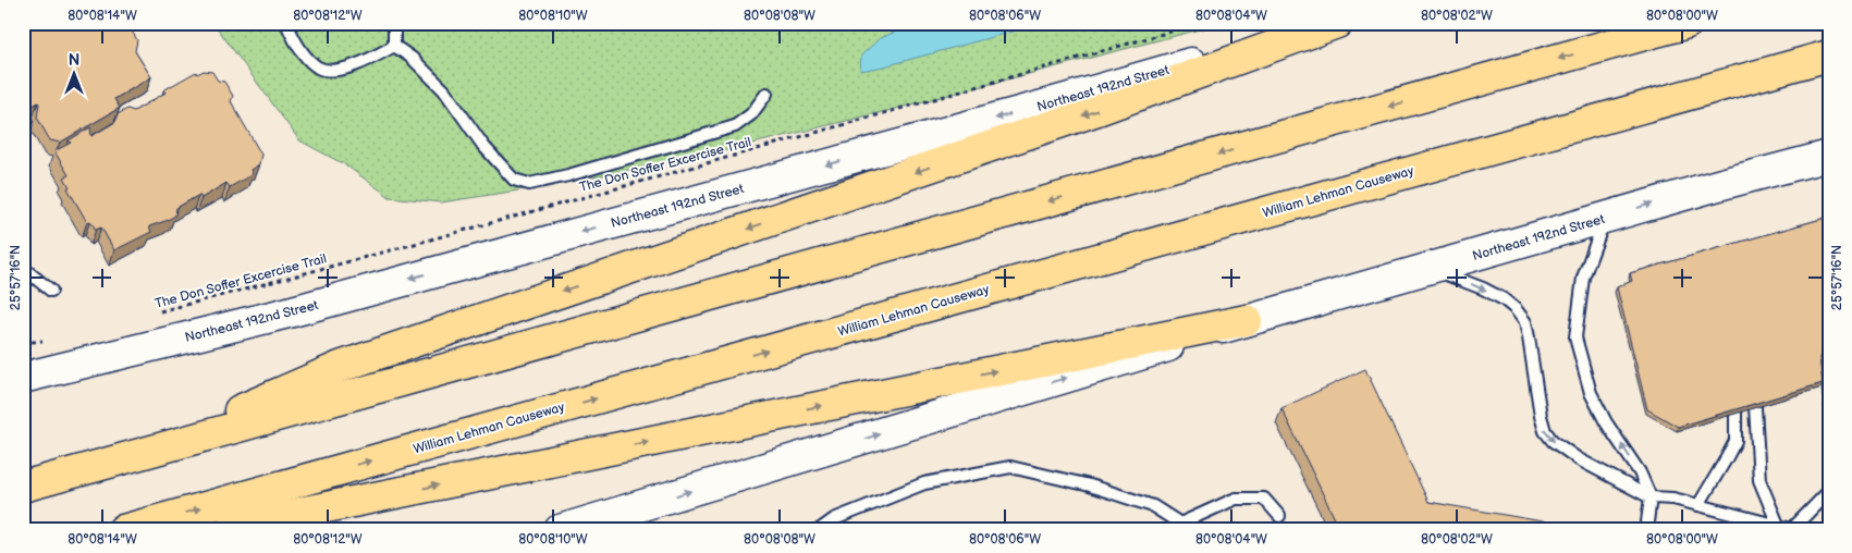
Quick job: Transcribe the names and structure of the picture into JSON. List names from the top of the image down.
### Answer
{
  "streets": {
    "highway": ["William Lehman Causeway"],
    "street": ["Northeast 192nd Street"],
    "path": ["The Don Soffer Excercise Trail"]
  },
  "north": "top",
  "coordinates": [
    "80°08'14\"W",
    "80°08'12\"W",
    "80°08'10\"W",
    "80°08'08\"W",
    "80°08'06\"W",
    "80°08'04\"W",
    "80°08'02\"W",
    "80°08'00\"W",
    "25°57'16\"N"
  ]
}
